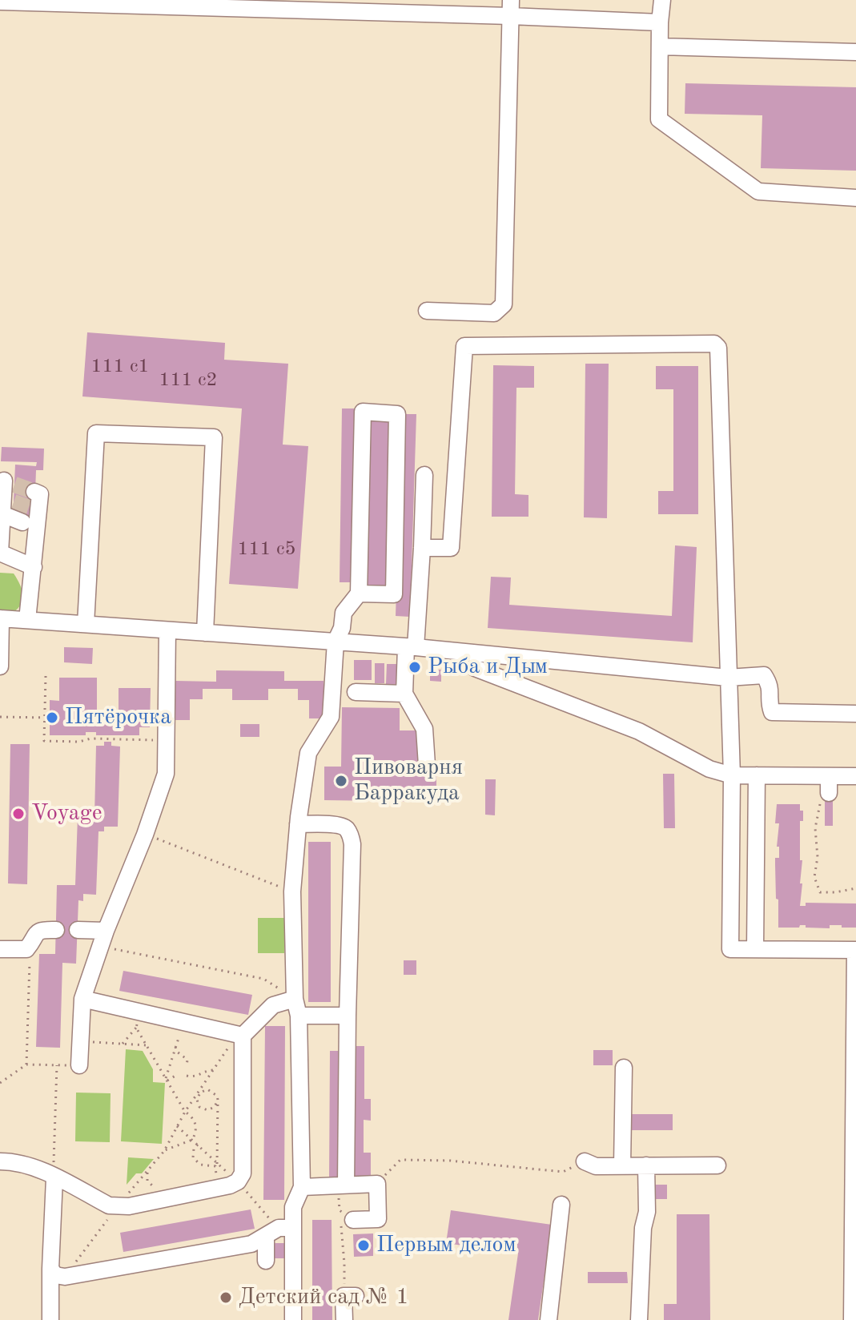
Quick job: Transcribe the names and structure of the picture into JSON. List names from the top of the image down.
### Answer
{
  "places": [
    "Рыба и Дым",
    "Пятёрочка",
    "Пивоварня Барракуда",
    "Voyage",
    "Первым делом",
    "Детский сад № 1"
  ],
  "house_numbers": ["111 с1", "111 с2", "111 с5"]
}
